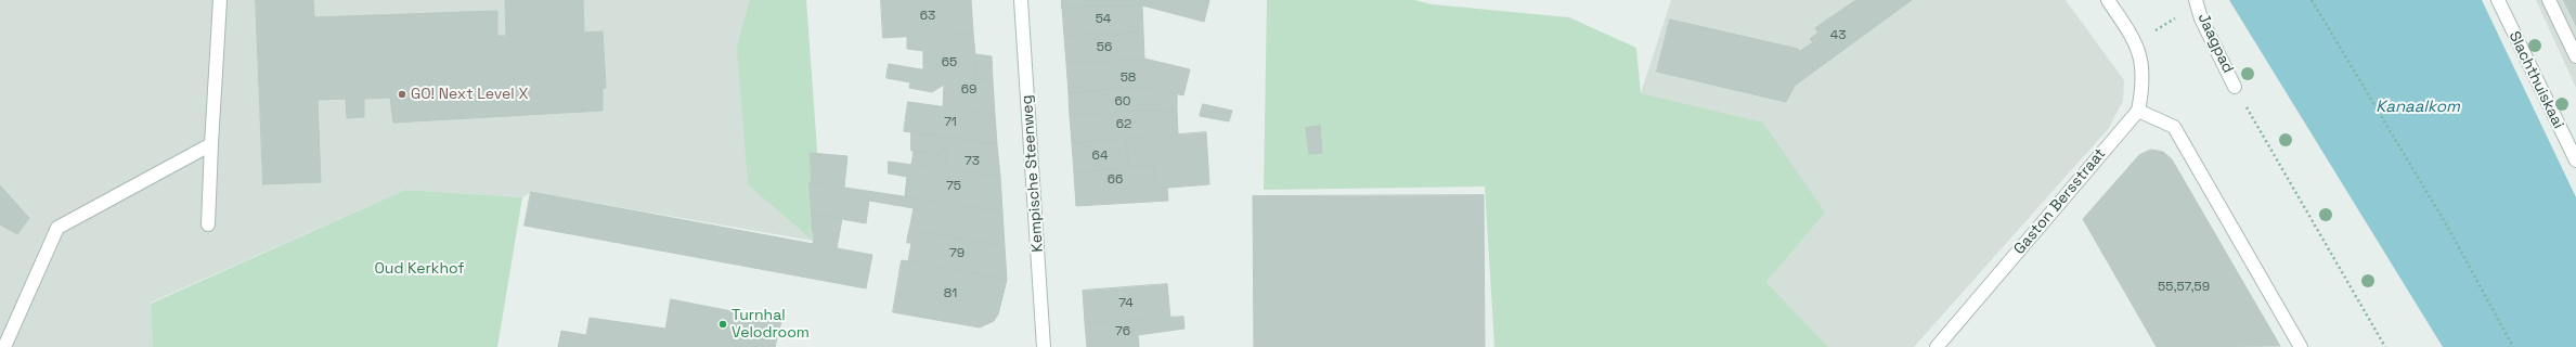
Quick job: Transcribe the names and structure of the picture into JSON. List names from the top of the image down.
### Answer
{
  "streets": {
    "street": [
      "Jaagpad",
      "Slachthuiskaai",
      "Kempische Steenweg",
      "Gaston Bersstraat"
    ]
  },
  "water": ["Kanaalkom"],
  "parks": ["Oud Kerkhof"],
  "places": ["GO! Next Level X", "Turnhal Velodroom"],
  "house_numbers": [
    "63",
    "54",
    "43",
    "56",
    "65",
    "58",
    "69",
    "60",
    "71",
    "62",
    "64",
    "73",
    "66",
    "75",
    "79",
    "55,57,59",
    "81",
    "74",
    "76"
  ]
}
